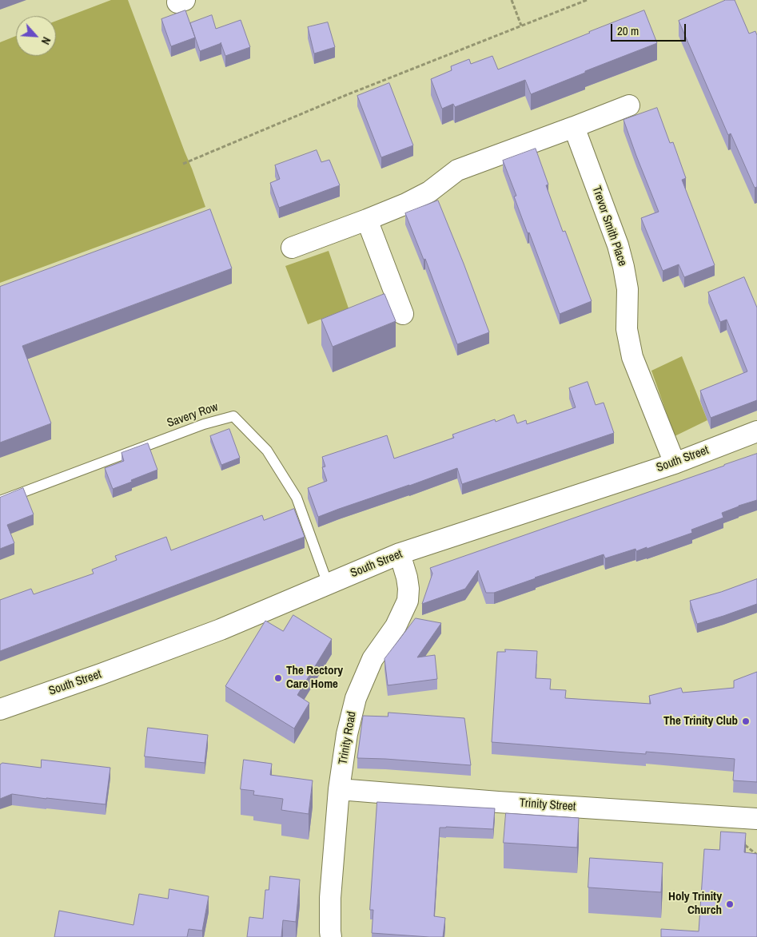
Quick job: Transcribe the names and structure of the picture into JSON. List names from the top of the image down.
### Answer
{
  "streets": {
    "street": [
      "Trevor Smith Place",
      "South Street",
      "Trinity Road",
      "Trinity Street"
    ],
    "lane": ["Savery Row"]
  },
  "crossings": [
    ["Trevor Smith Place", "South Street"],
    ["Savery Row", "South Street"],
    ["South Street", "Trinity Road"],
    ["Trinity Road", "Trinity Street"]
  ],
  "places": ["The Rectory Care Home", "The Trinity Club", "Holy Trinity Church"],
  "scale_bar": "20 m",
  "north": "bottom right"
}
